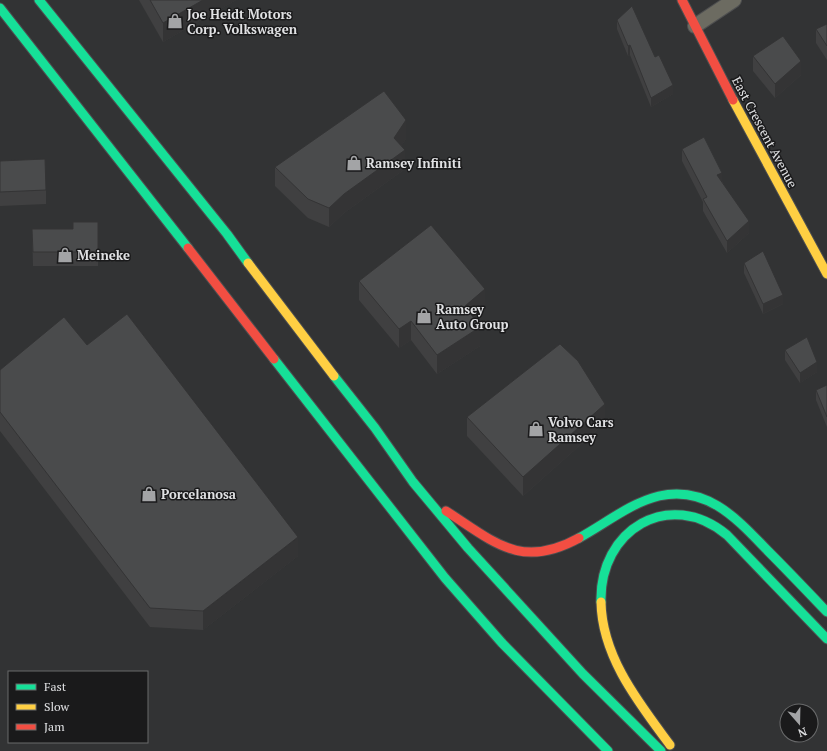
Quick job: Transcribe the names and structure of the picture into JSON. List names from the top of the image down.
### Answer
{
  "streets": {
    "main road": ["East Crescent Avenue"]
  },
  "places": {
    "shop": [
      "Joe Heidt Motors Corp. Volkswagen",
      "Ramsey Infiniti",
      "Meineke",
      "Ramsey Auto Group",
      "Volvo Cars Ramsey",
      "Porcelanosa"
    ]
  },
  "legend": ["Fast", "Slow", "Jam"],
  "north": "bottom"
}
